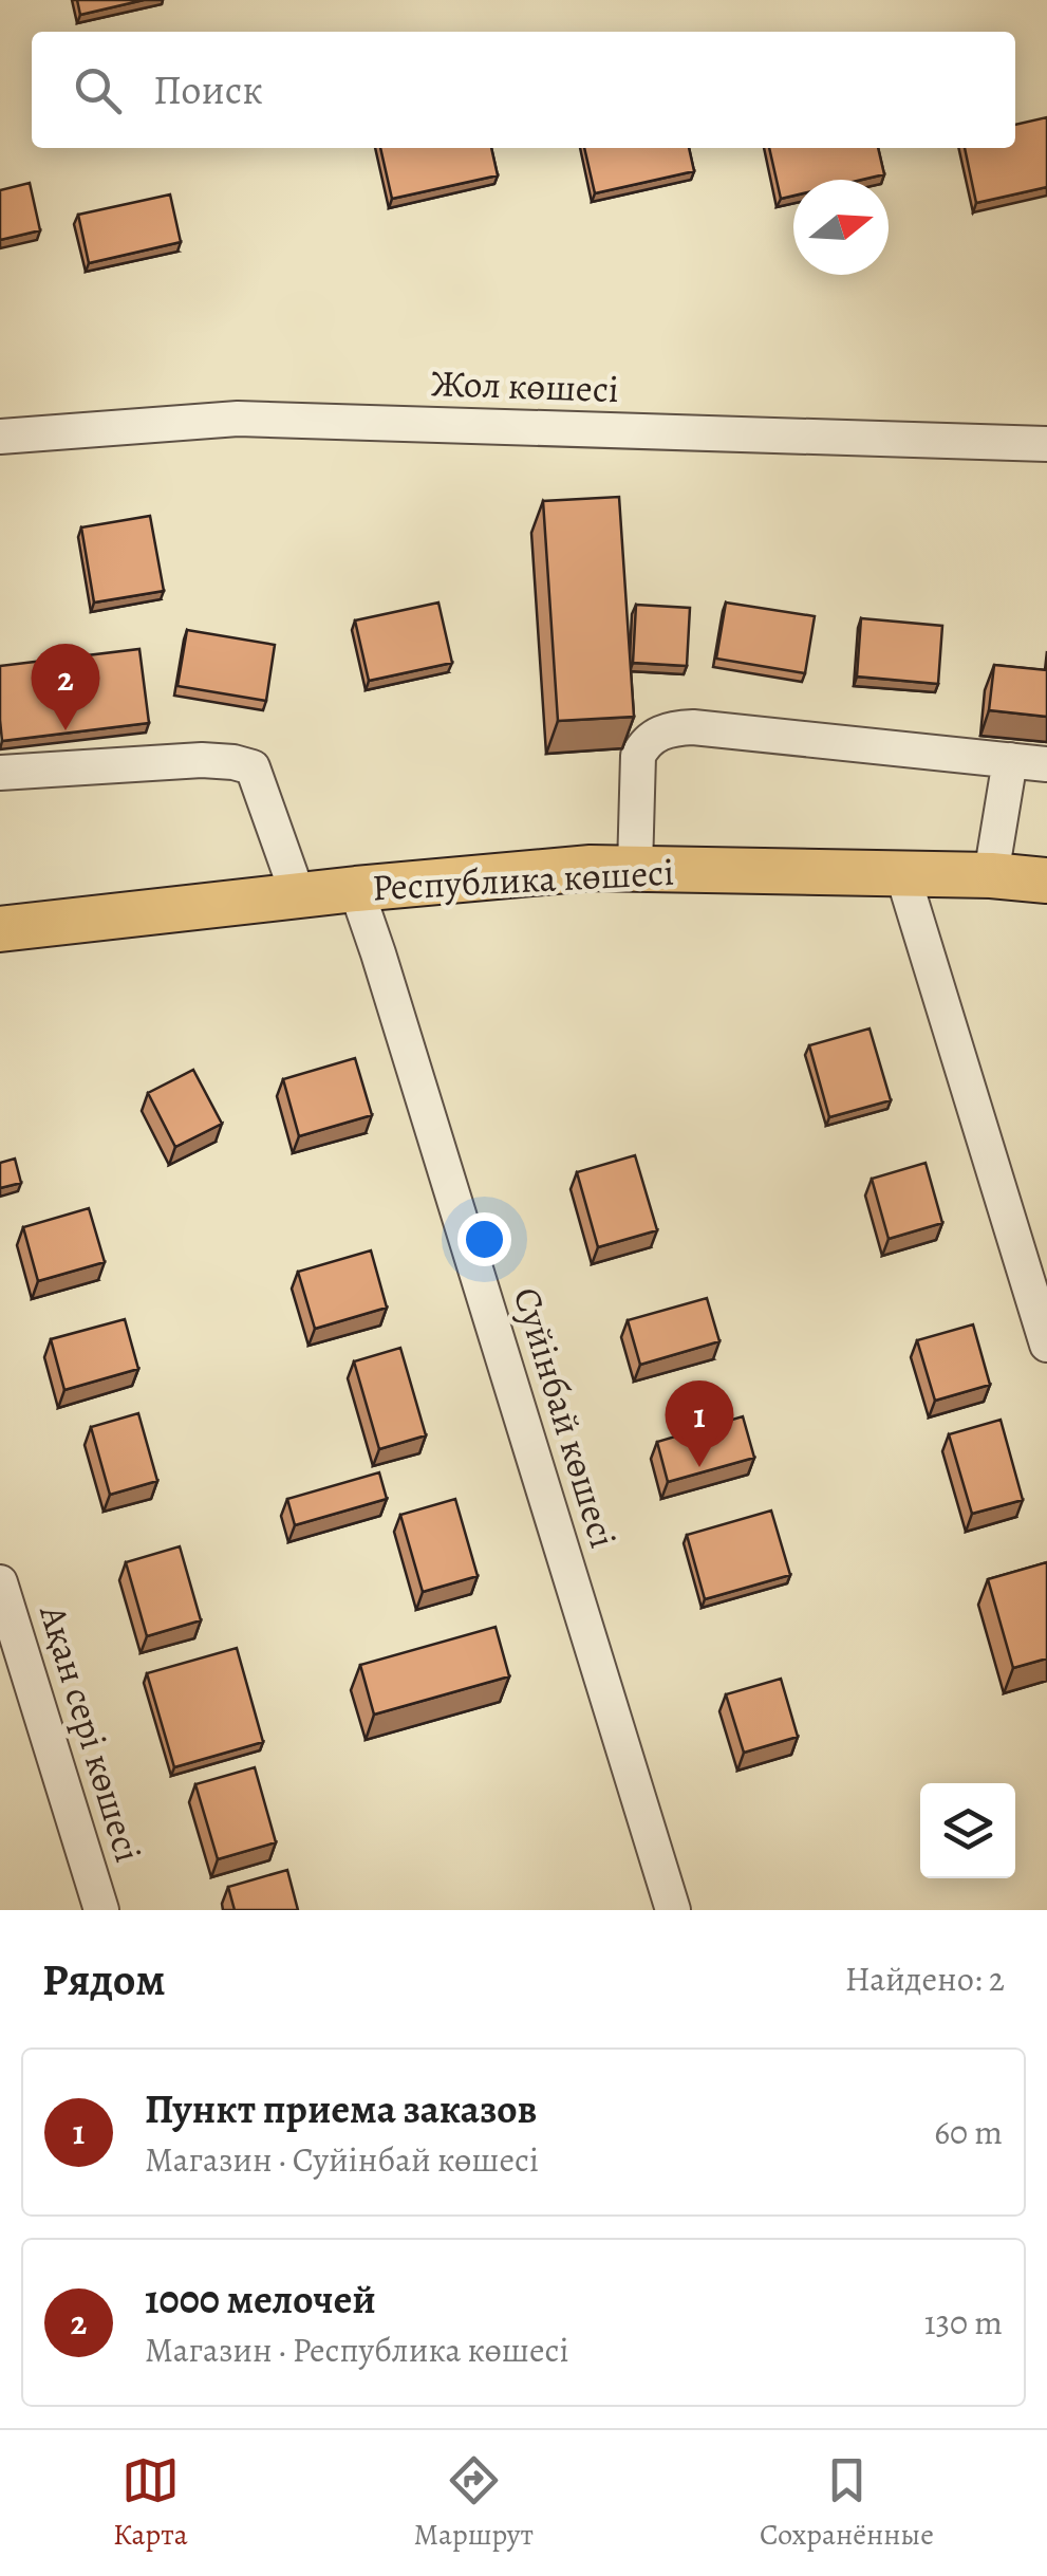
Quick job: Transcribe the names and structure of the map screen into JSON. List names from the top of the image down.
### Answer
{
  "streets": {
    "main road": ["Республика көшесі"],
    "street": ["Жол көшесі", "Суйінбай көшесі", "Ақан сері көшесі"]
  },
  "crossings": [
    ["Республика көшесі", "Суйінбай көшесі"]
  ],
  "north": "right",
  "page": {
    "search": "Поиск",
    "pins": ["2", "1"],
    "heading": ["Рядом", "Найдено: 2"],
    "list": [
      {
        "mark": "1",
        "name": "Пункт приема заказов",
        "note": "Магазин · Суйінбай көшесі",
        "value": "60 m"
      },
      {
        "mark": "2",
        "name": "1000 мелочей",
        "note": "Магазин · Республика көшесі",
        "value": "130 m"
      }
    ],
    "nav": ["Карта", "Маршрут", "Сохранённые"]
  }
}
